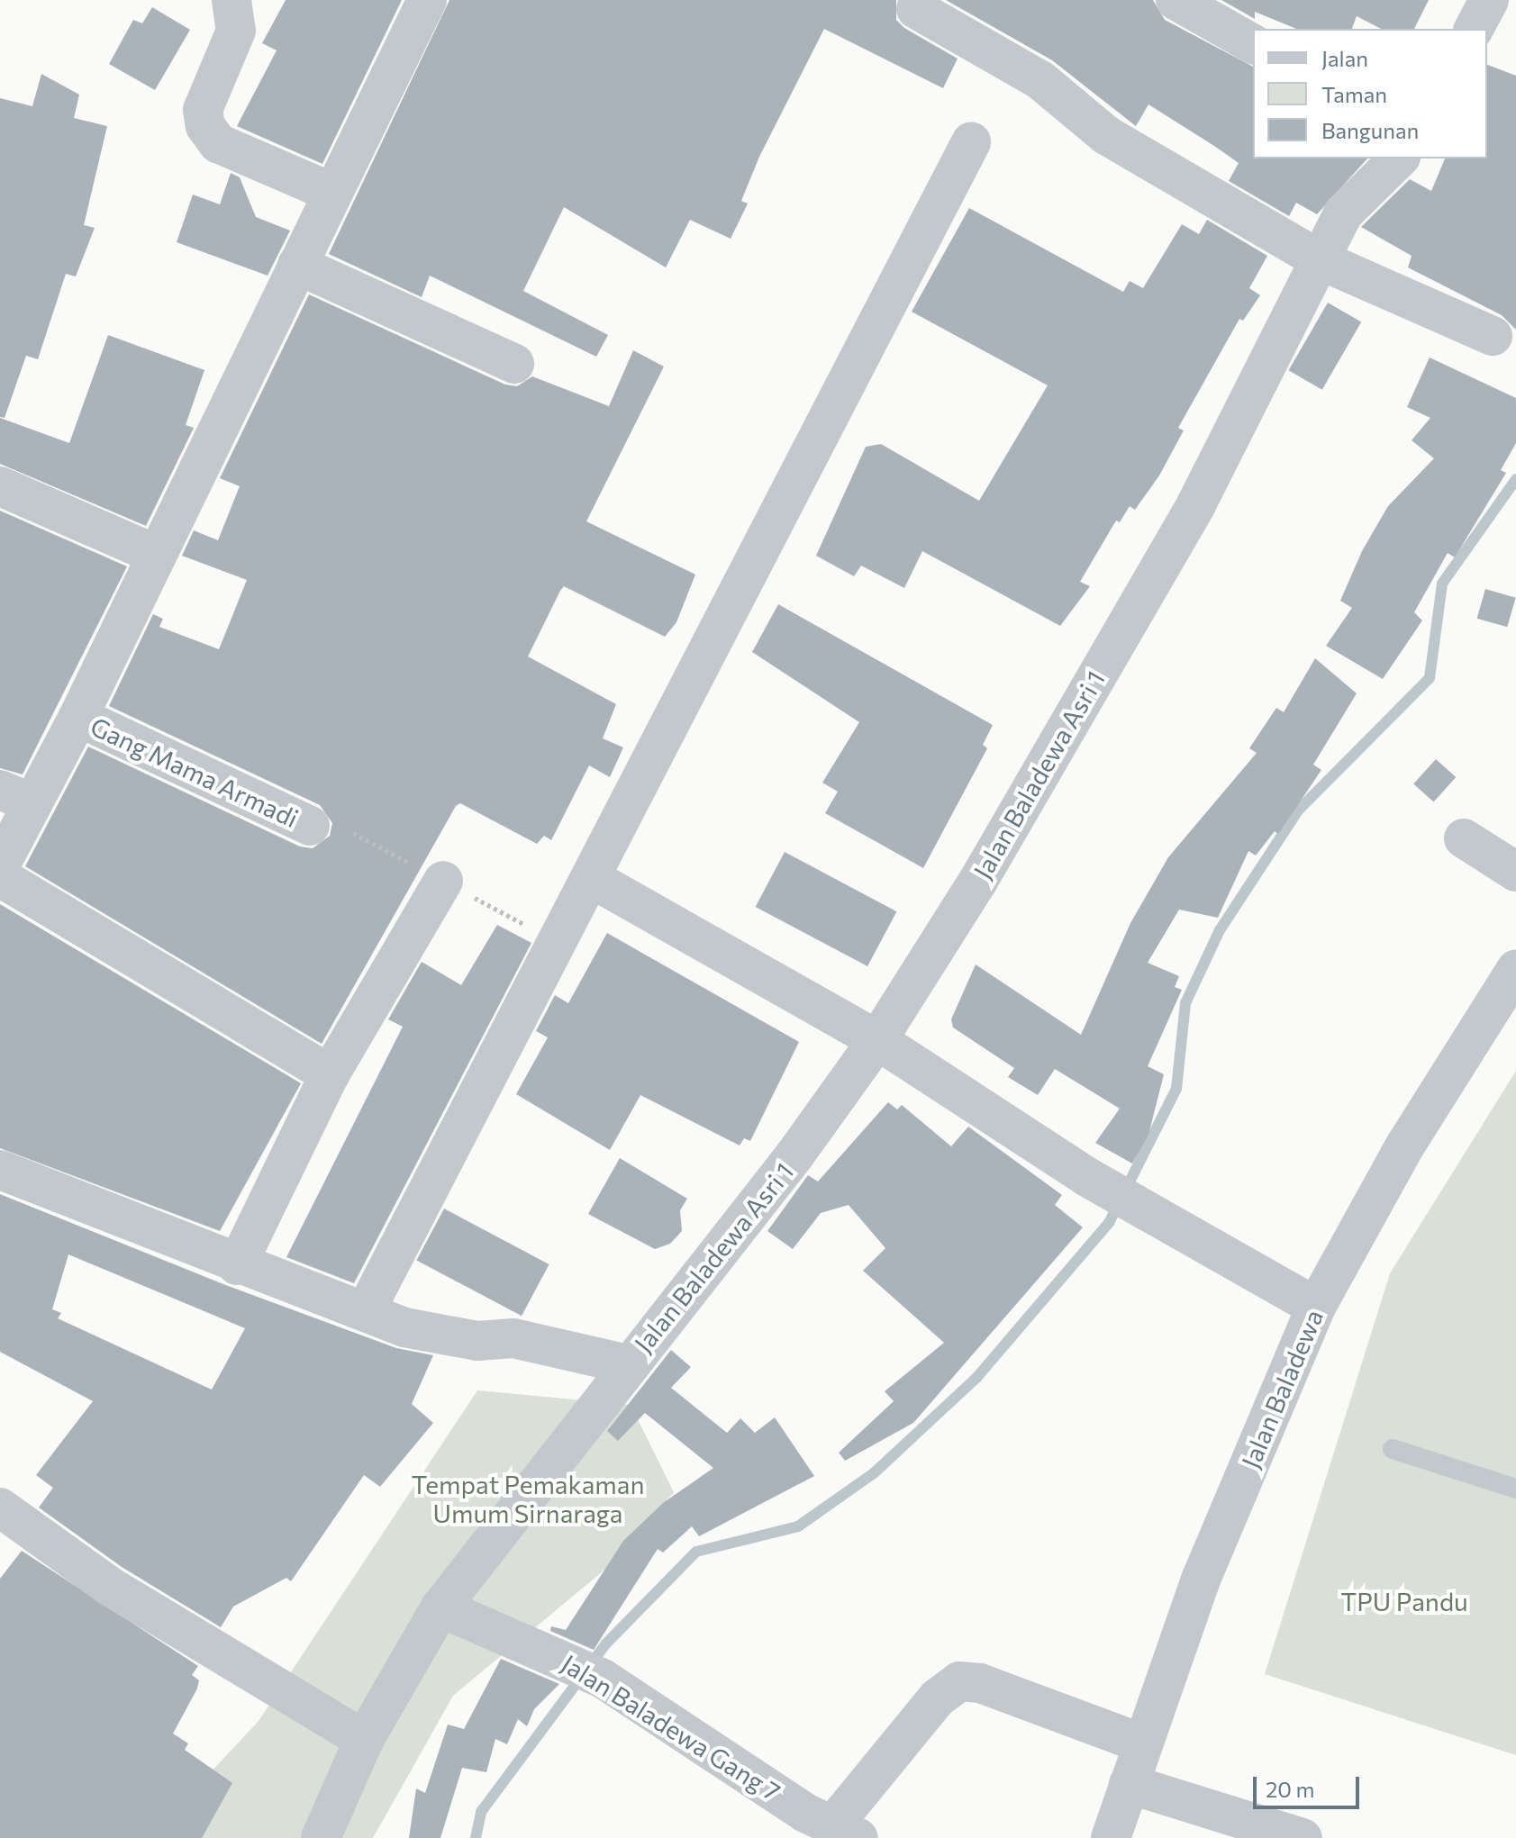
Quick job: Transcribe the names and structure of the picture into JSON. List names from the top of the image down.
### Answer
{
  "streets": {
    "street": [
      "Gang Mama Armadi",
      "Jalan Baladewa Asri 1",
      "Jalan Baladewa",
      "Jalan Baladewa Gang 7"
    ]
  },
  "crossings": [
    ["Jalan Baladewa Asri 1", "Jalan Baladewa Gang 7"]
  ],
  "parks": ["Tempat Pemakaman Umum Sirnaraga", "TPU Pandu"],
  "legend": ["Jalan", "Taman", "Bangunan"],
  "scale_bar": "20 m"
}
